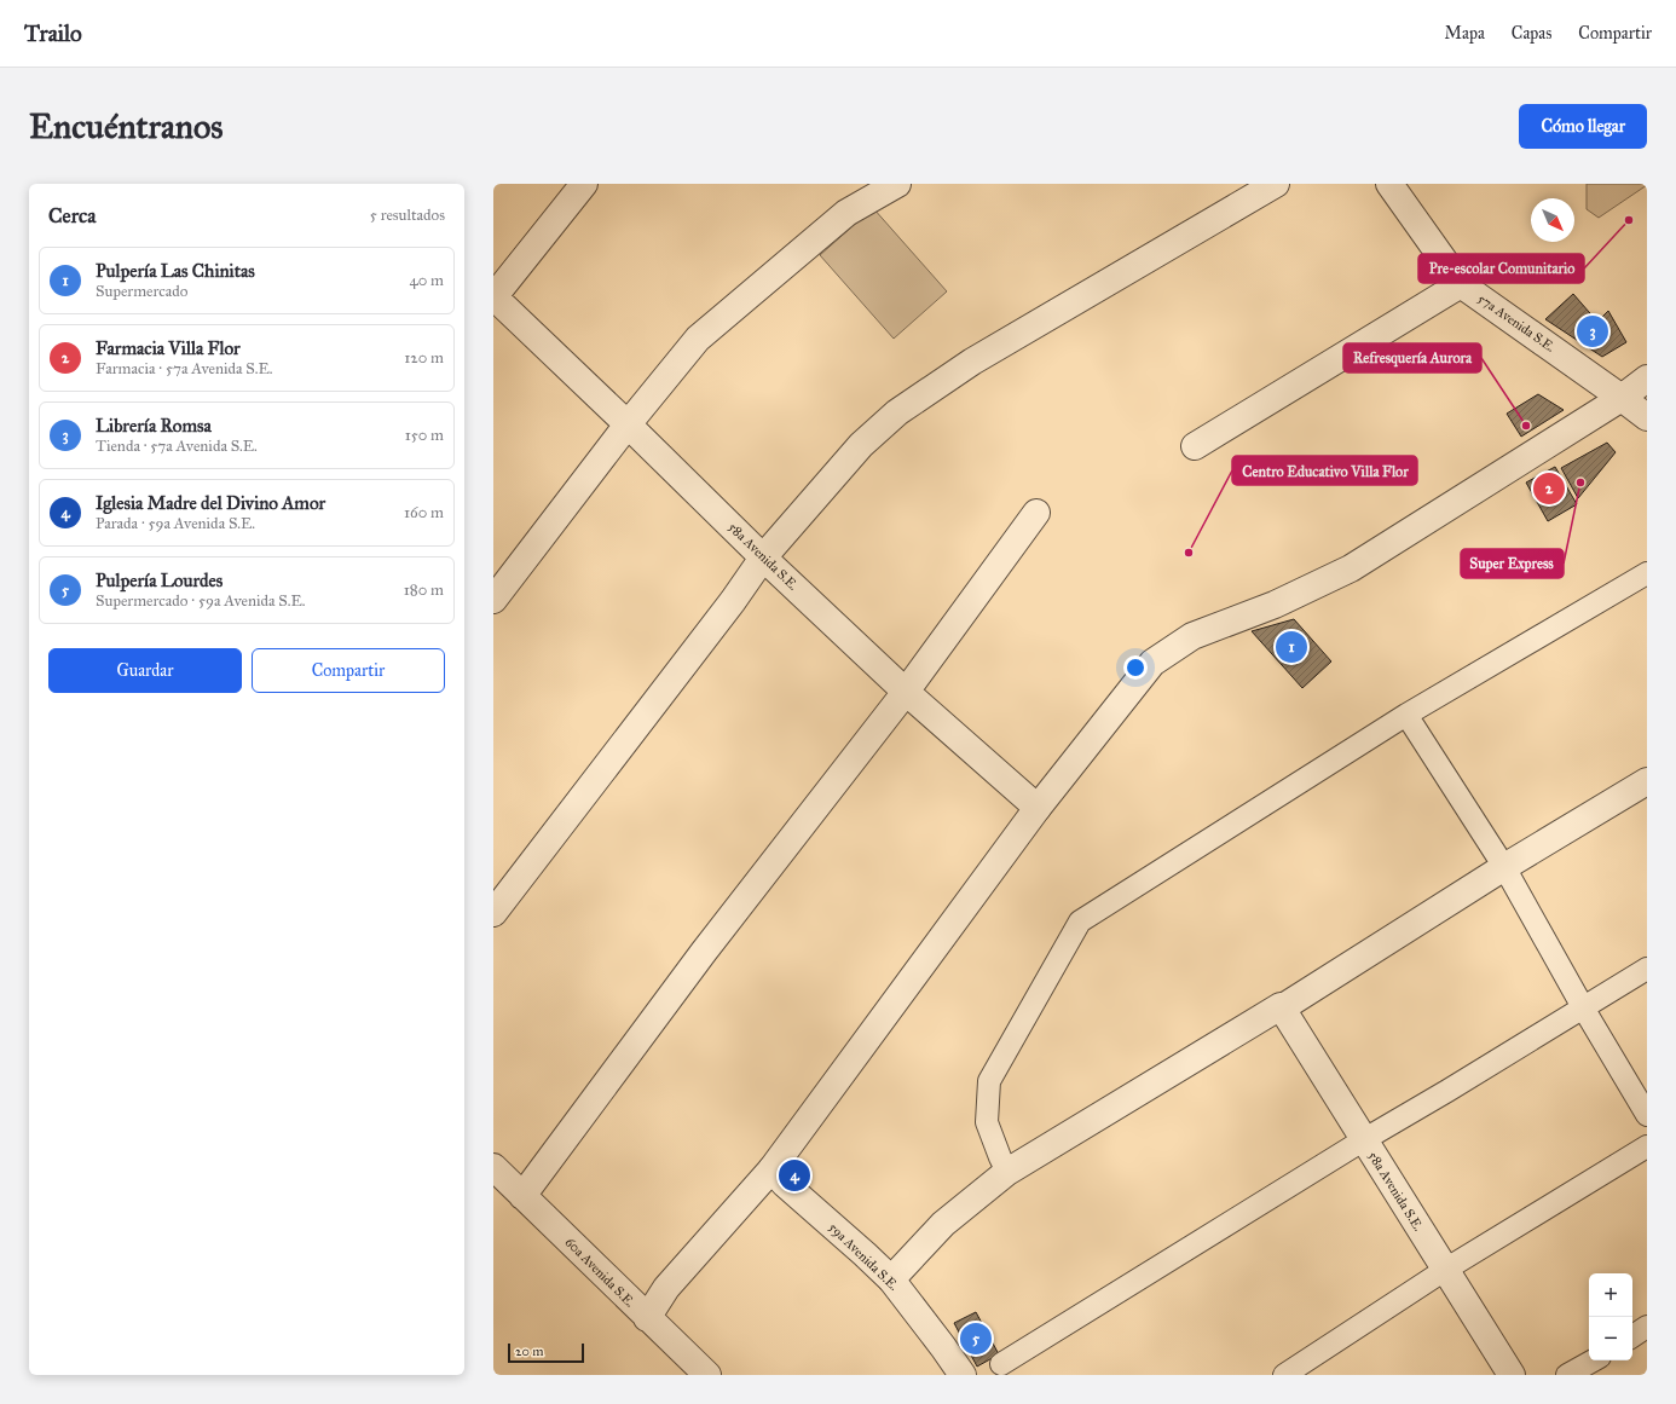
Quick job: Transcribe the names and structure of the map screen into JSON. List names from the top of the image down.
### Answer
{
  "streets": {
    "street": [
      "57a Avenida S.E.",
      "58a Avenida S.E.",
      "59a Avenida S.E.",
      "60a Avenida S.E."
    ]
  },
  "places": [
    "Pre-escolar Comunitario",
    "Refresquería Aurora",
    "Super Express",
    "Centro Educativo Villa Flor"
  ],
  "scale_bar": "20 m",
  "north": "bottom right",
  "page": {
    "header": "Trailo",
    "nav": ["Mapa", "Capas", "Compartir"],
    "buttons": [
      "Cómo llegar",
      ["Guardar", "Compartir"]
    ],
    "title": "Encuéntranos",
    "heading": ["Cerca", "5 resultados"],
    "list": [
      {
        "mark": "1",
        "name": "Pulpería Las Chinitas",
        "note": "Supermercado",
        "value": "40 m"
      },
      {
        "mark": "2",
        "name": "Farmacia Villa Flor",
        "note": "Farmacia · 57a Avenida S.E.",
        "value": "120 m"
      },
      {
        "mark": "3",
        "name": "Librería Romsa",
        "note": "Tienda · 57a Avenida S.E.",
        "value": "150 m"
      },
      {
        "mark": "4",
        "name": "Iglesia Madre del Divino Amor",
        "note": "Parada · 59a Avenida S.E.",
        "value": "160 m"
      },
      {
        "mark": "5",
        "name": "Pulpería Lourdes",
        "note": "Supermercado · 59a Avenida S.E.",
        "value": "180 m"
      }
    ],
    "pins": [
      "3",
      "2",
      "1",
      "4",
      "5"
    ],
    "map_buttons": ["+", "−"],
    "scale": "20 m"
  }
}
